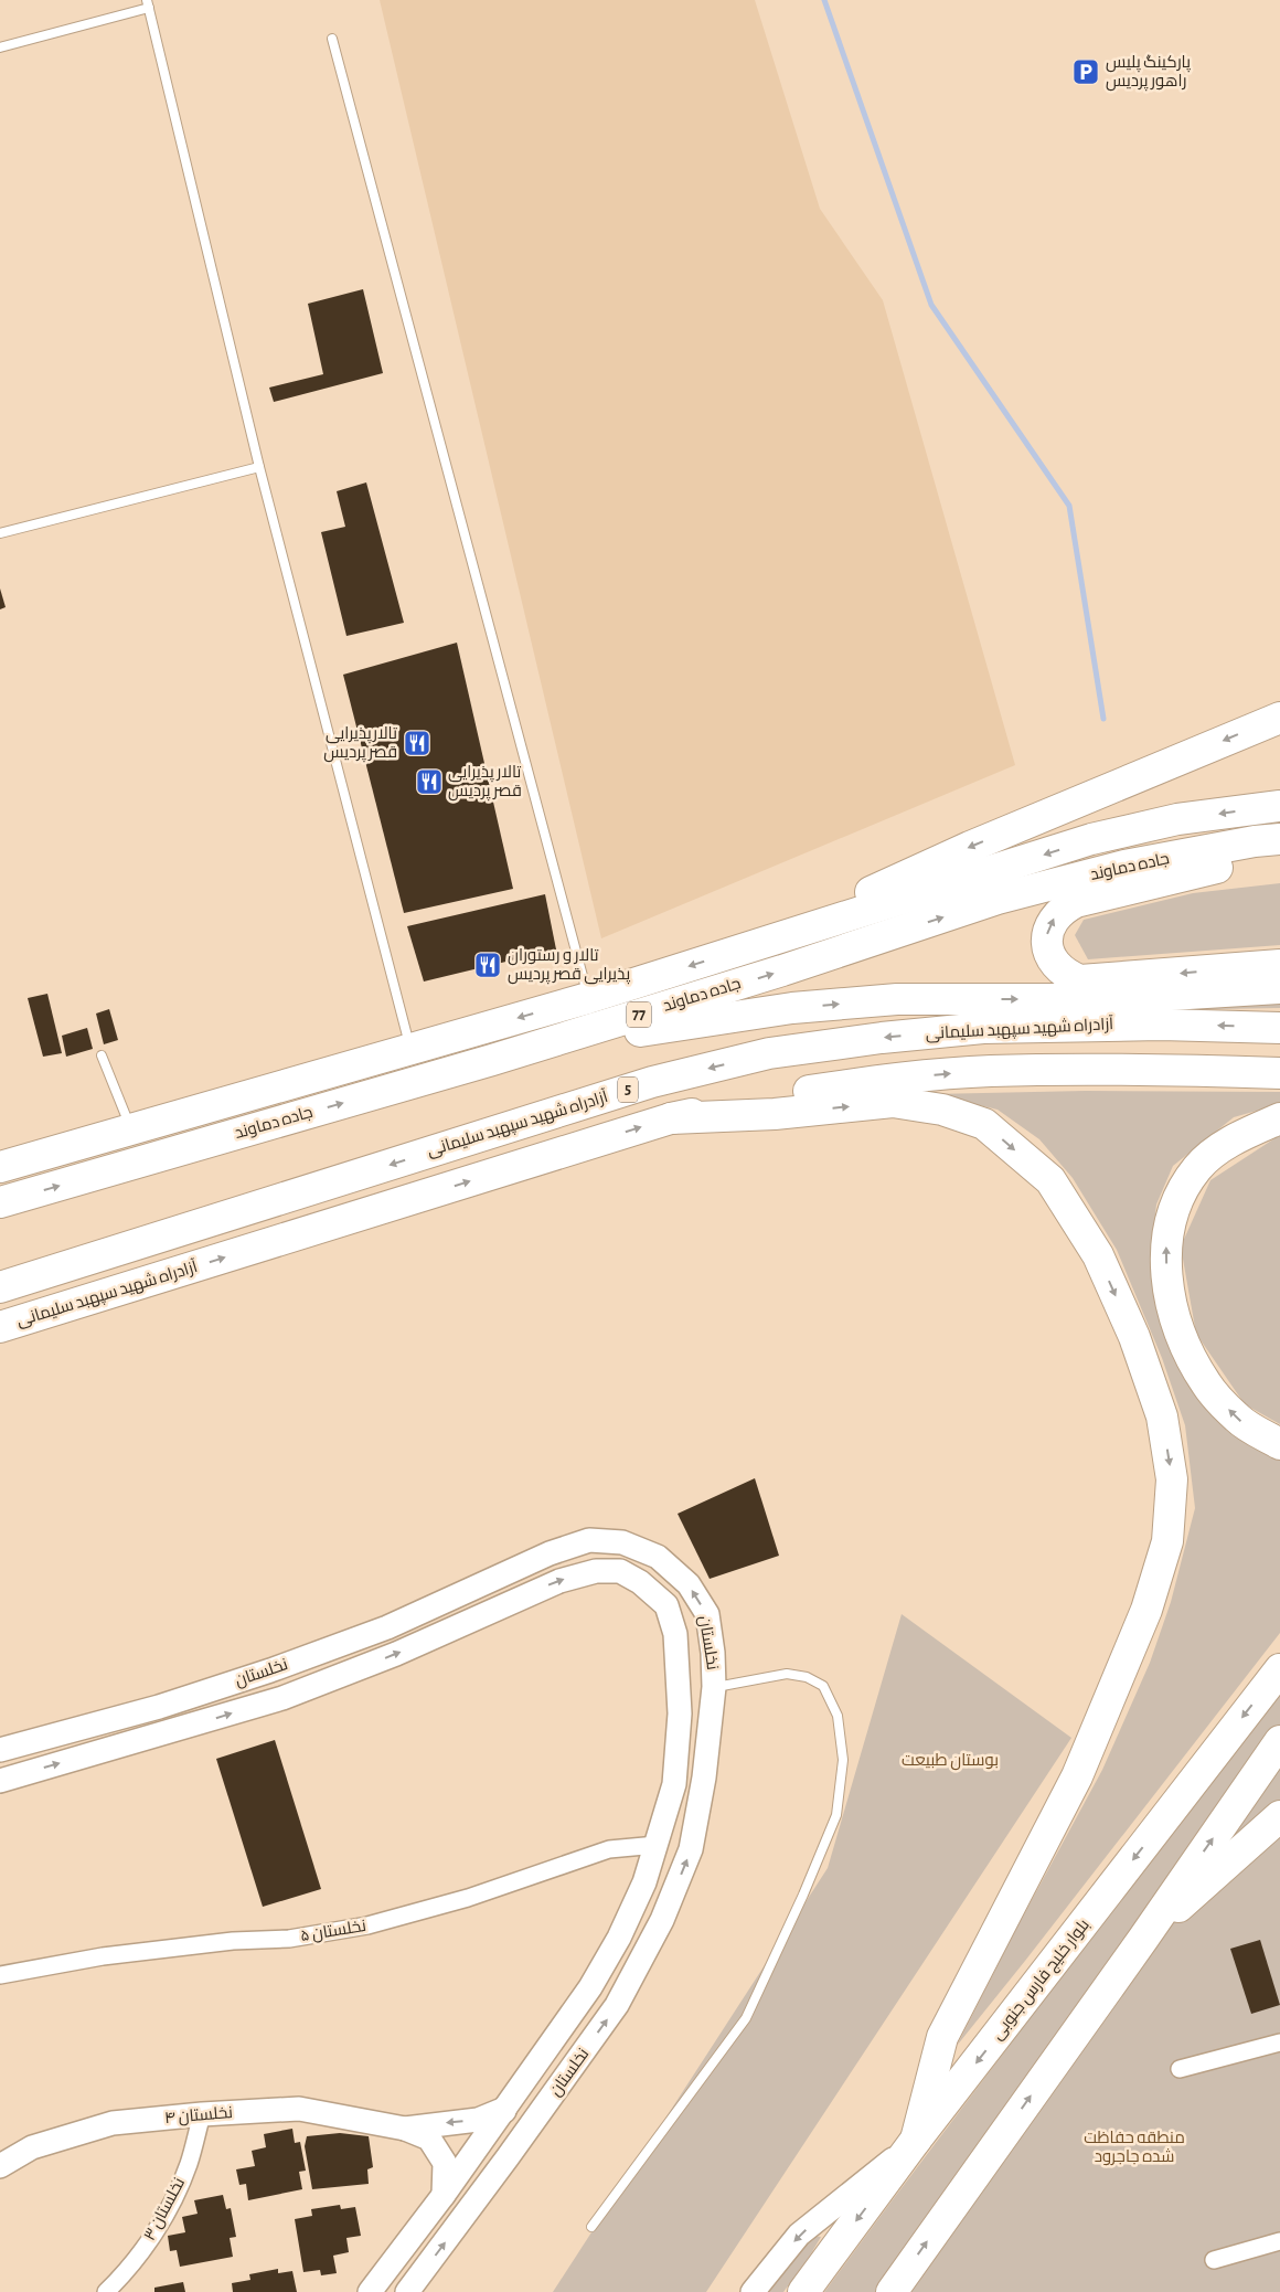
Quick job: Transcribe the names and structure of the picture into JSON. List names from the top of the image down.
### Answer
{
  "streets": {
    "highway": [
      "جاده دماوند",
      "77",
      "آزادراه شهید سپهبد سلیمانی",
      "5",
      "بلوار خلیج فارس جنوبی"
    ],
    "street": [
      "نخلستان",
      "نخلستان ۵",
      "نخلستان ۴",
      "نخلستان ۳"
    ]
  },
  "crossings": [
    ["نخلستان", "نخلستان ۵"],
    ["نخلستان ۴", "نخلستان ۳"]
  ],
  "parks": ["بوستان طبیعت", "منطقه حفاظت شده جاجرود"],
  "places": {
    "parking": ["پارکینگ پلیس راهور پردیس"],
    "restaurant": ["تالارپذیرایی قصر پردیس", "تالار پذیرایی قصر پردیس", "تالار و رستوران پذیرایی قصر پردیس"]
  }
}
